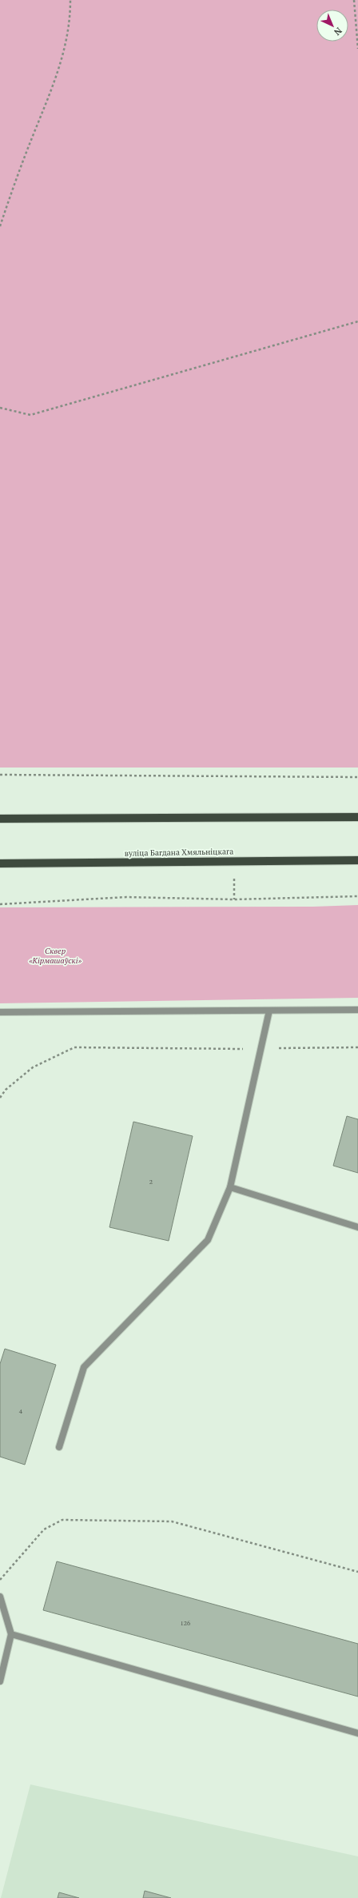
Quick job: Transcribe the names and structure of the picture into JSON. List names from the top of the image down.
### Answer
{
  "streets": {
    "main road": ["вуліца Багдана Хмяльніцкага"]
  },
  "parks": ["Сквер «Кірмашаўскі»"],
  "house_numbers": ["2", "4", "126"],
  "north": "bottom right"
}
